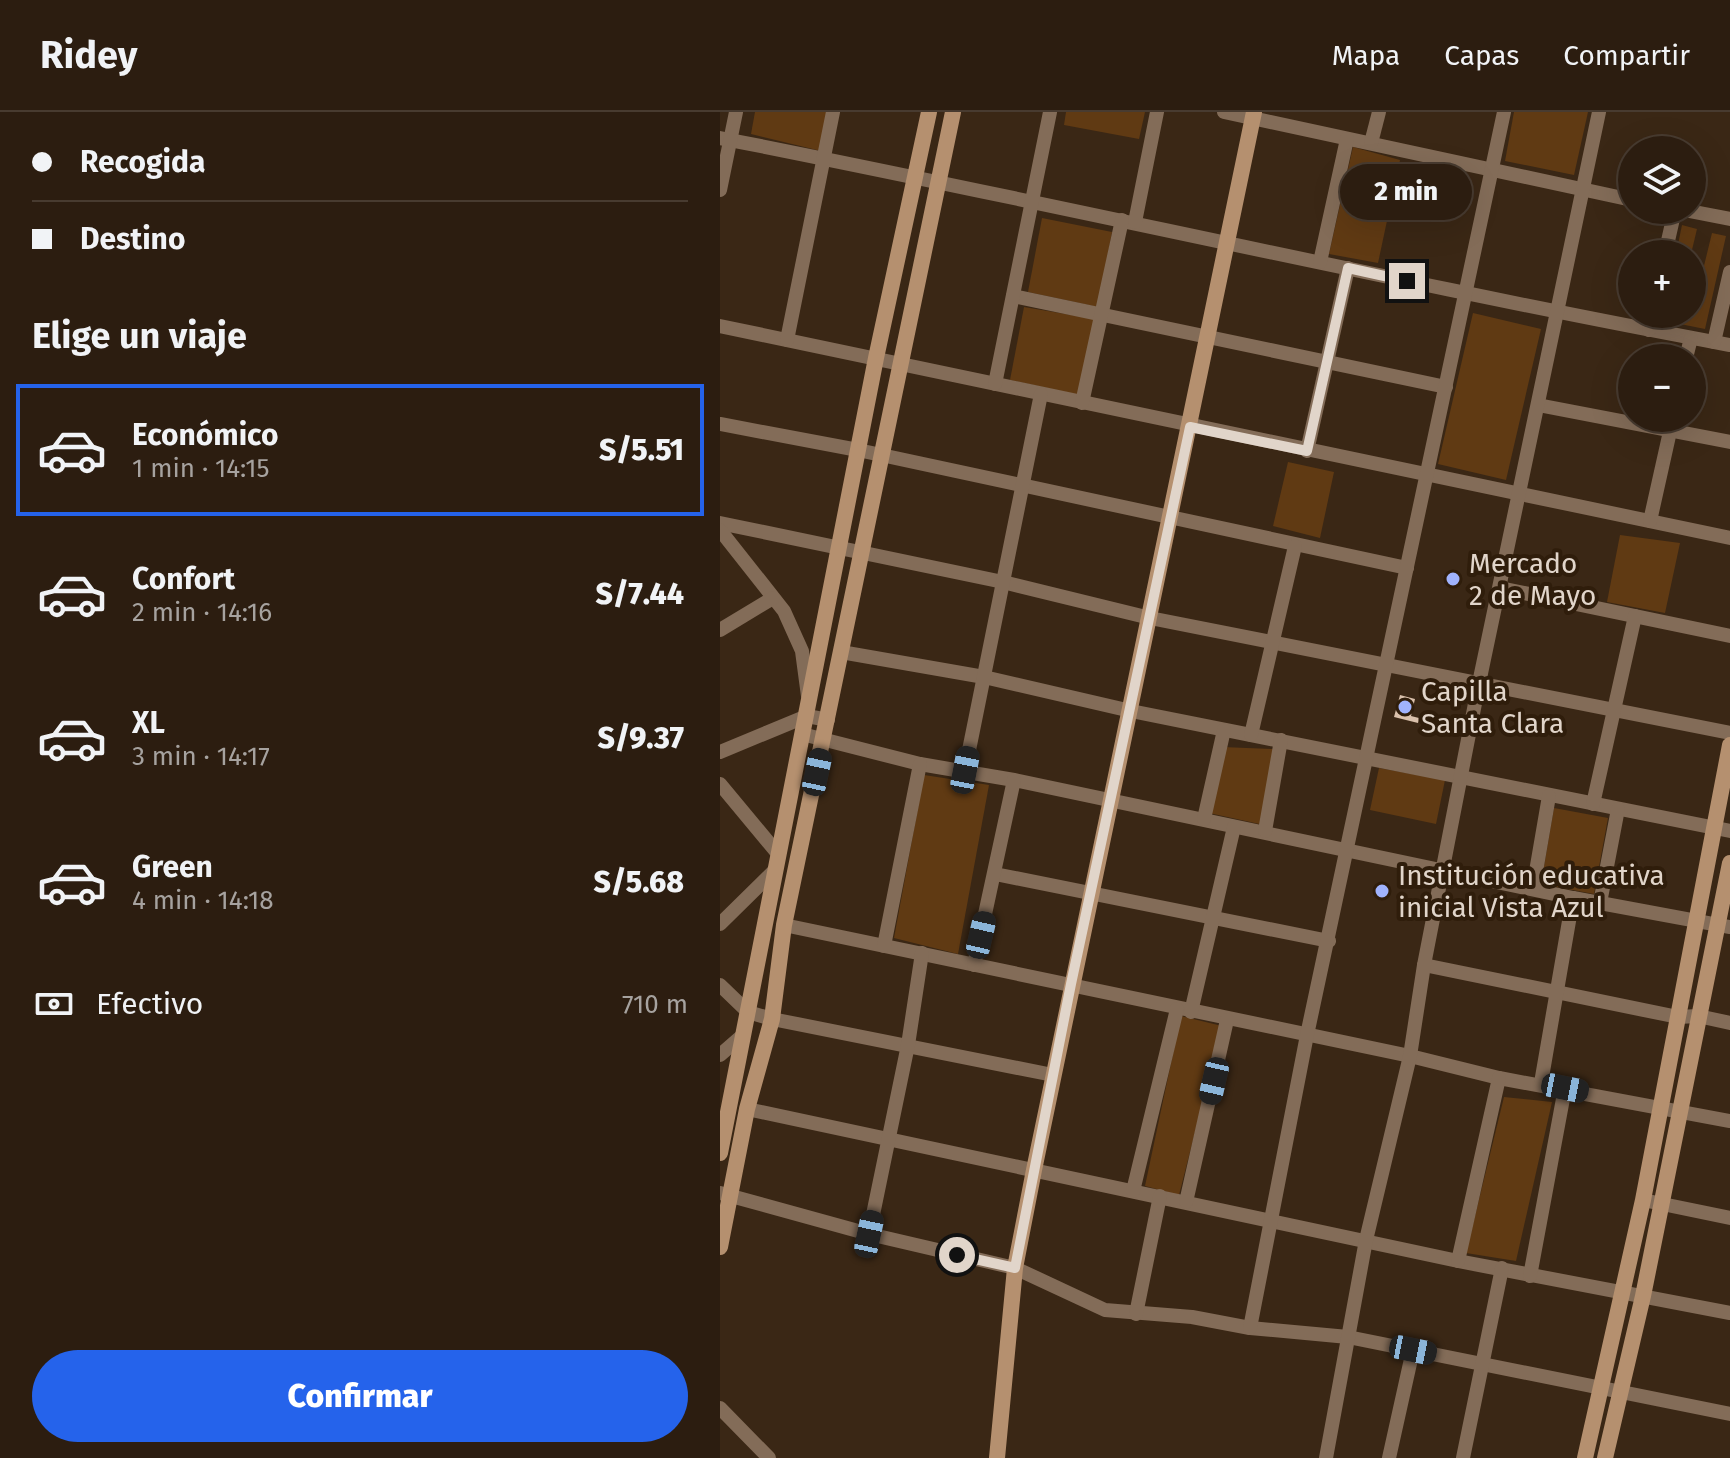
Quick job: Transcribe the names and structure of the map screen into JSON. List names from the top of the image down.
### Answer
{
  "places": ["Mercado 2 de Mayo", "Capilla Santa Clara", "Institución educativa inicial Vista Azul"],
  "page": {
    "header": "Ridey",
    "nav": ["Mapa", "Capas", "Compartir"],
    "banner": ["Recogida", "Destino"],
    "map_buttons": ["+", "−"],
    "bubble": "2 min",
    "heading": "Elige un viaje",
    "list": [
      {
        "name": "Económico",
        "note": "1 min · 14:15",
        "value": "S/5.51"
      },
      {
        "name": "Confort",
        "note": "2 min · 14:16",
        "value": "S/7.44"
      },
      {
        "name": "XL",
        "note": "3 min · 14:17",
        "value": "S/9.37"
      },
      {
        "name": "Green",
        "note": "4 min · 14:18",
        "value": "S/5.68"
      }
    ],
    "pay": ["Efectivo", "710 m"],
    "buttons": "Confirmar"
  }
}
